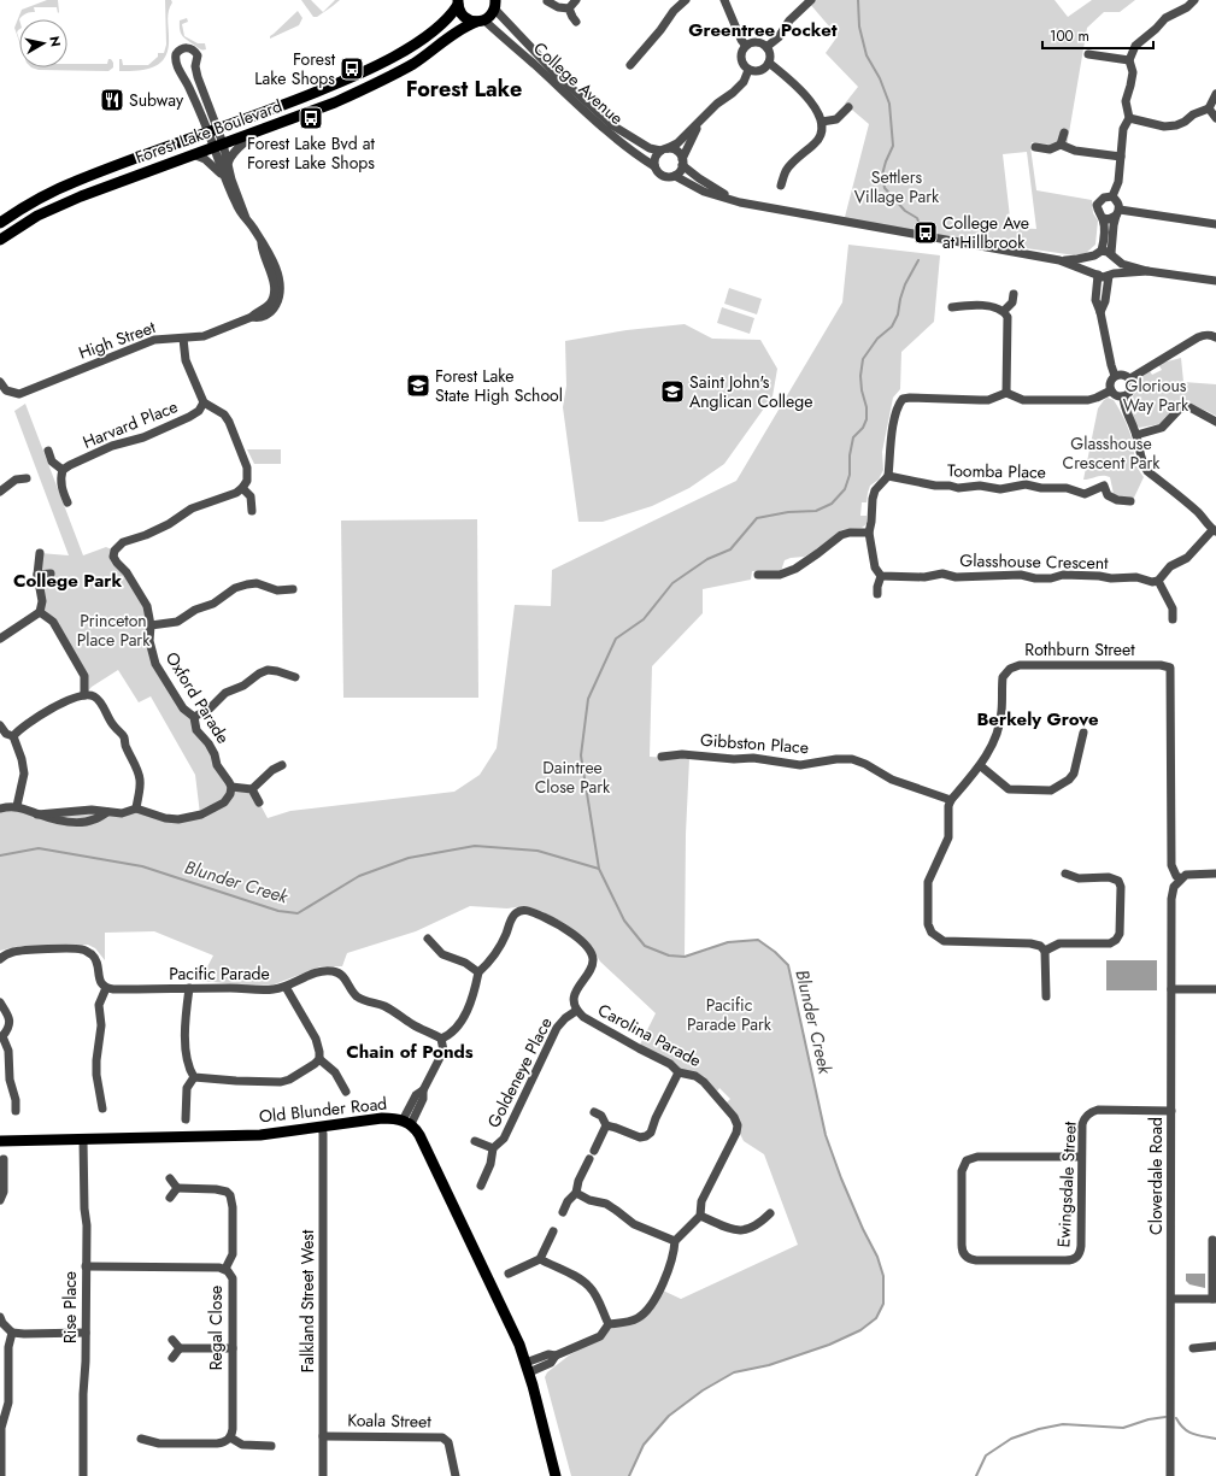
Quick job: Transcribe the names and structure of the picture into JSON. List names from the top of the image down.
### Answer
{
  "streets": {
    "main road": ["Forest Lake Boulevard", "Old Blunder Road"],
    "street": [
      "College Avenue",
      "High Street",
      "Harvard Place",
      "Toomba Place",
      "Glasshouse Crescent",
      "Rothburn Street",
      "Oxford Parade",
      "Gibbston Place",
      "Pacific Parade",
      "Carolina Parade",
      "Goldeneye Place",
      "Cloverdale Road",
      "Ewingsdale Street",
      "Falkland Street West",
      "Rise Place",
      "Regal Close",
      "Koala Street"
    ]
  },
  "crossings": [
    ["College Avenue", "Forest Lake Boulevard"],
    ["Forest Lake Boulevard", "High Street"],
    ["Rothburn Street", "Gibbston Place"],
    ["Rothburn Street", "Cloverdale Road"],
    ["Pacific Parade", "Carolina Parade"],
    ["Carolina Parade", "Goldeneye Place"],
    ["Old Blunder Road", "Falkland Street West"],
    ["Old Blunder Road", "Rise Place"],
    ["Cloverdale Road", "Ewingsdale Street"],
    ["Falkland Street West", "Koala Street"],
    ["Rise Place", "Regal Close"]
  ],
  "districts": [
    "Greentree Pocket",
    "Forest Lake",
    "College Park",
    "Berkely Grove",
    "Chain of Ponds"
  ],
  "water": ["Blunder Creek"],
  "parks": [
    "Settlers Village Park",
    "Glorious Way Park",
    "Glasshouse Crescent Park",
    "Princeton Place Park",
    "Daintree Close Park",
    "Pacific Parade Park"
  ],
  "places": {
    "bus stop": ["Forest Lake Shops", "Forest Lake Bvd at Forest Lake Shops", "College Ave at Hillbrook"],
    "restaurant": ["Subway"],
    "school or university": ["Forest Lake State High School", "Saint John's Anglican College"]
  },
  "scale_bar": "100 m",
  "north": "right"
}
